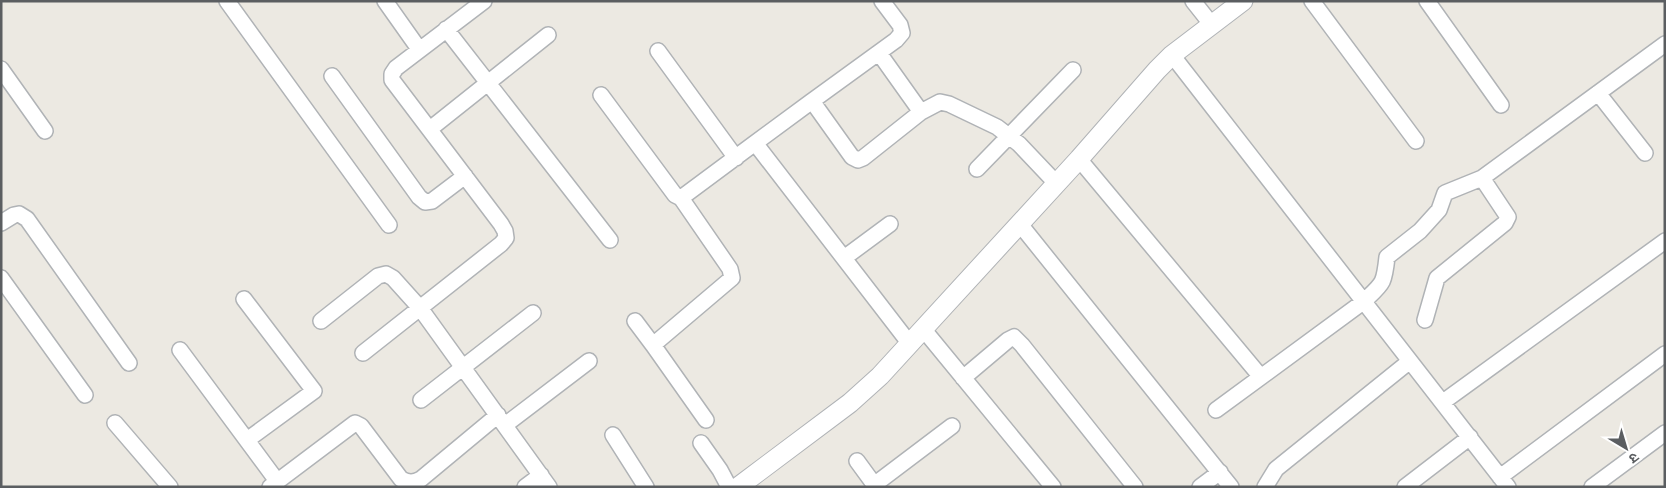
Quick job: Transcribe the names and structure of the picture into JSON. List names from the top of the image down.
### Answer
{
  "north": "bottom right"
}
